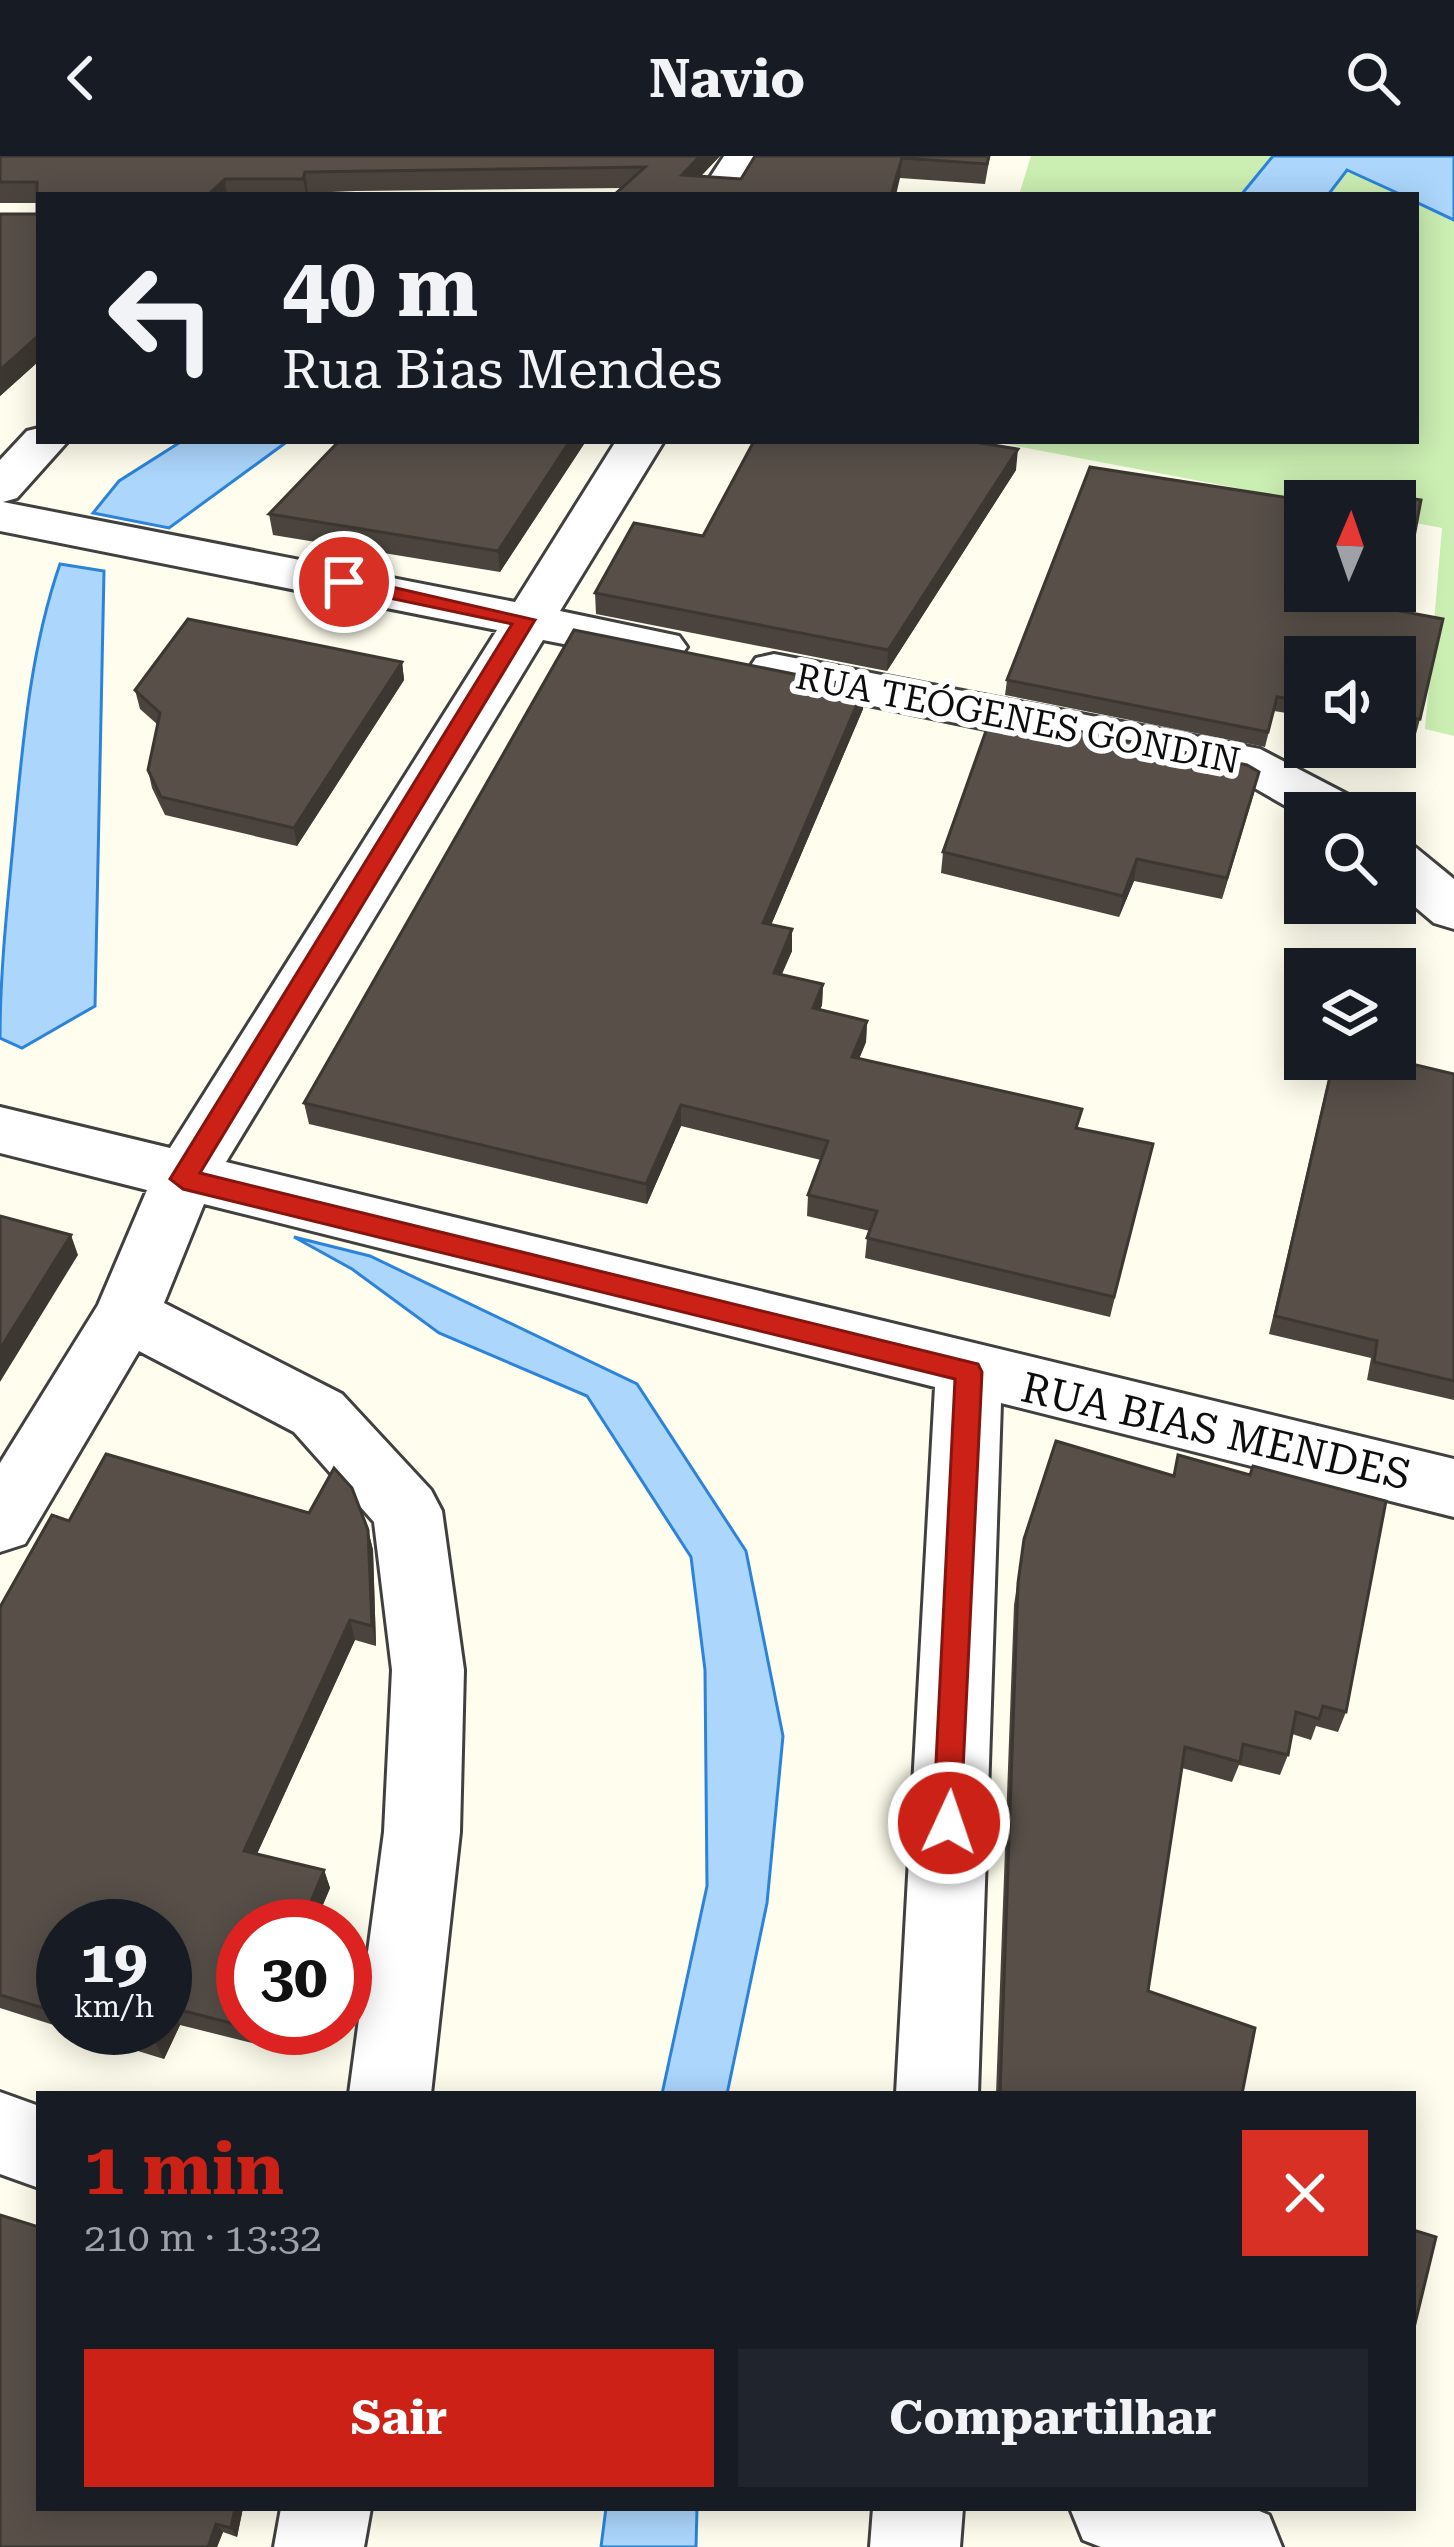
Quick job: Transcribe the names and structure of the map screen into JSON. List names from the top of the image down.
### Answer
{
  "streets": {
    "street": ["RUA TEÓGENES GONDIN", "RUA BIAS MENDES"]
  },
  "north": "top",
  "page": {
    "header": "Navio",
    "turn": ["40 m", "Rua Bias Mendes"],
    "speed": "19 km/h",
    "limit": "30",
    "heading": ["1 min", "210 m · 13:32"],
    "buttons": ["Sair", "Compartilhar"]
  }
}
